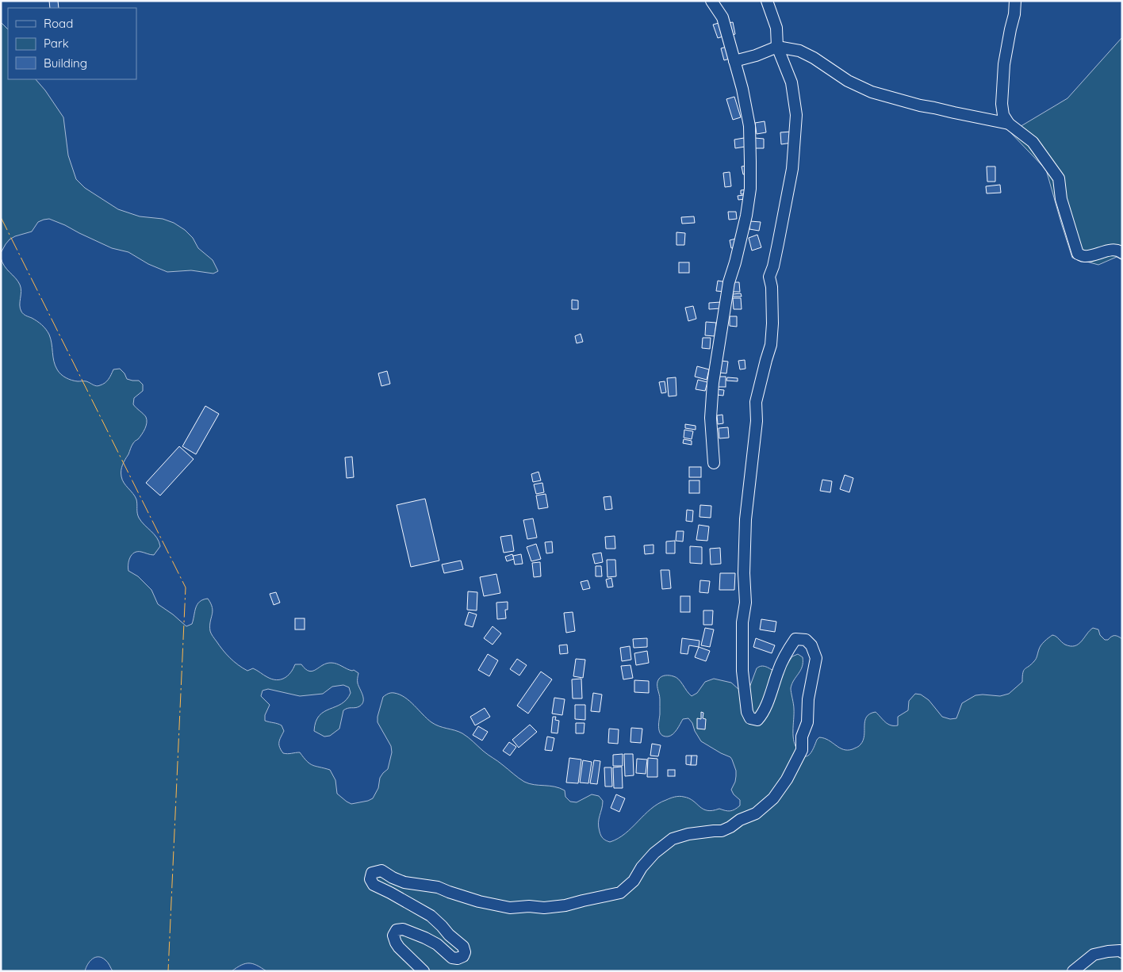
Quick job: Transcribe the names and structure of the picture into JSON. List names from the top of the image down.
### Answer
{
  "legend": ["Road", "Park", "Building"]
}
